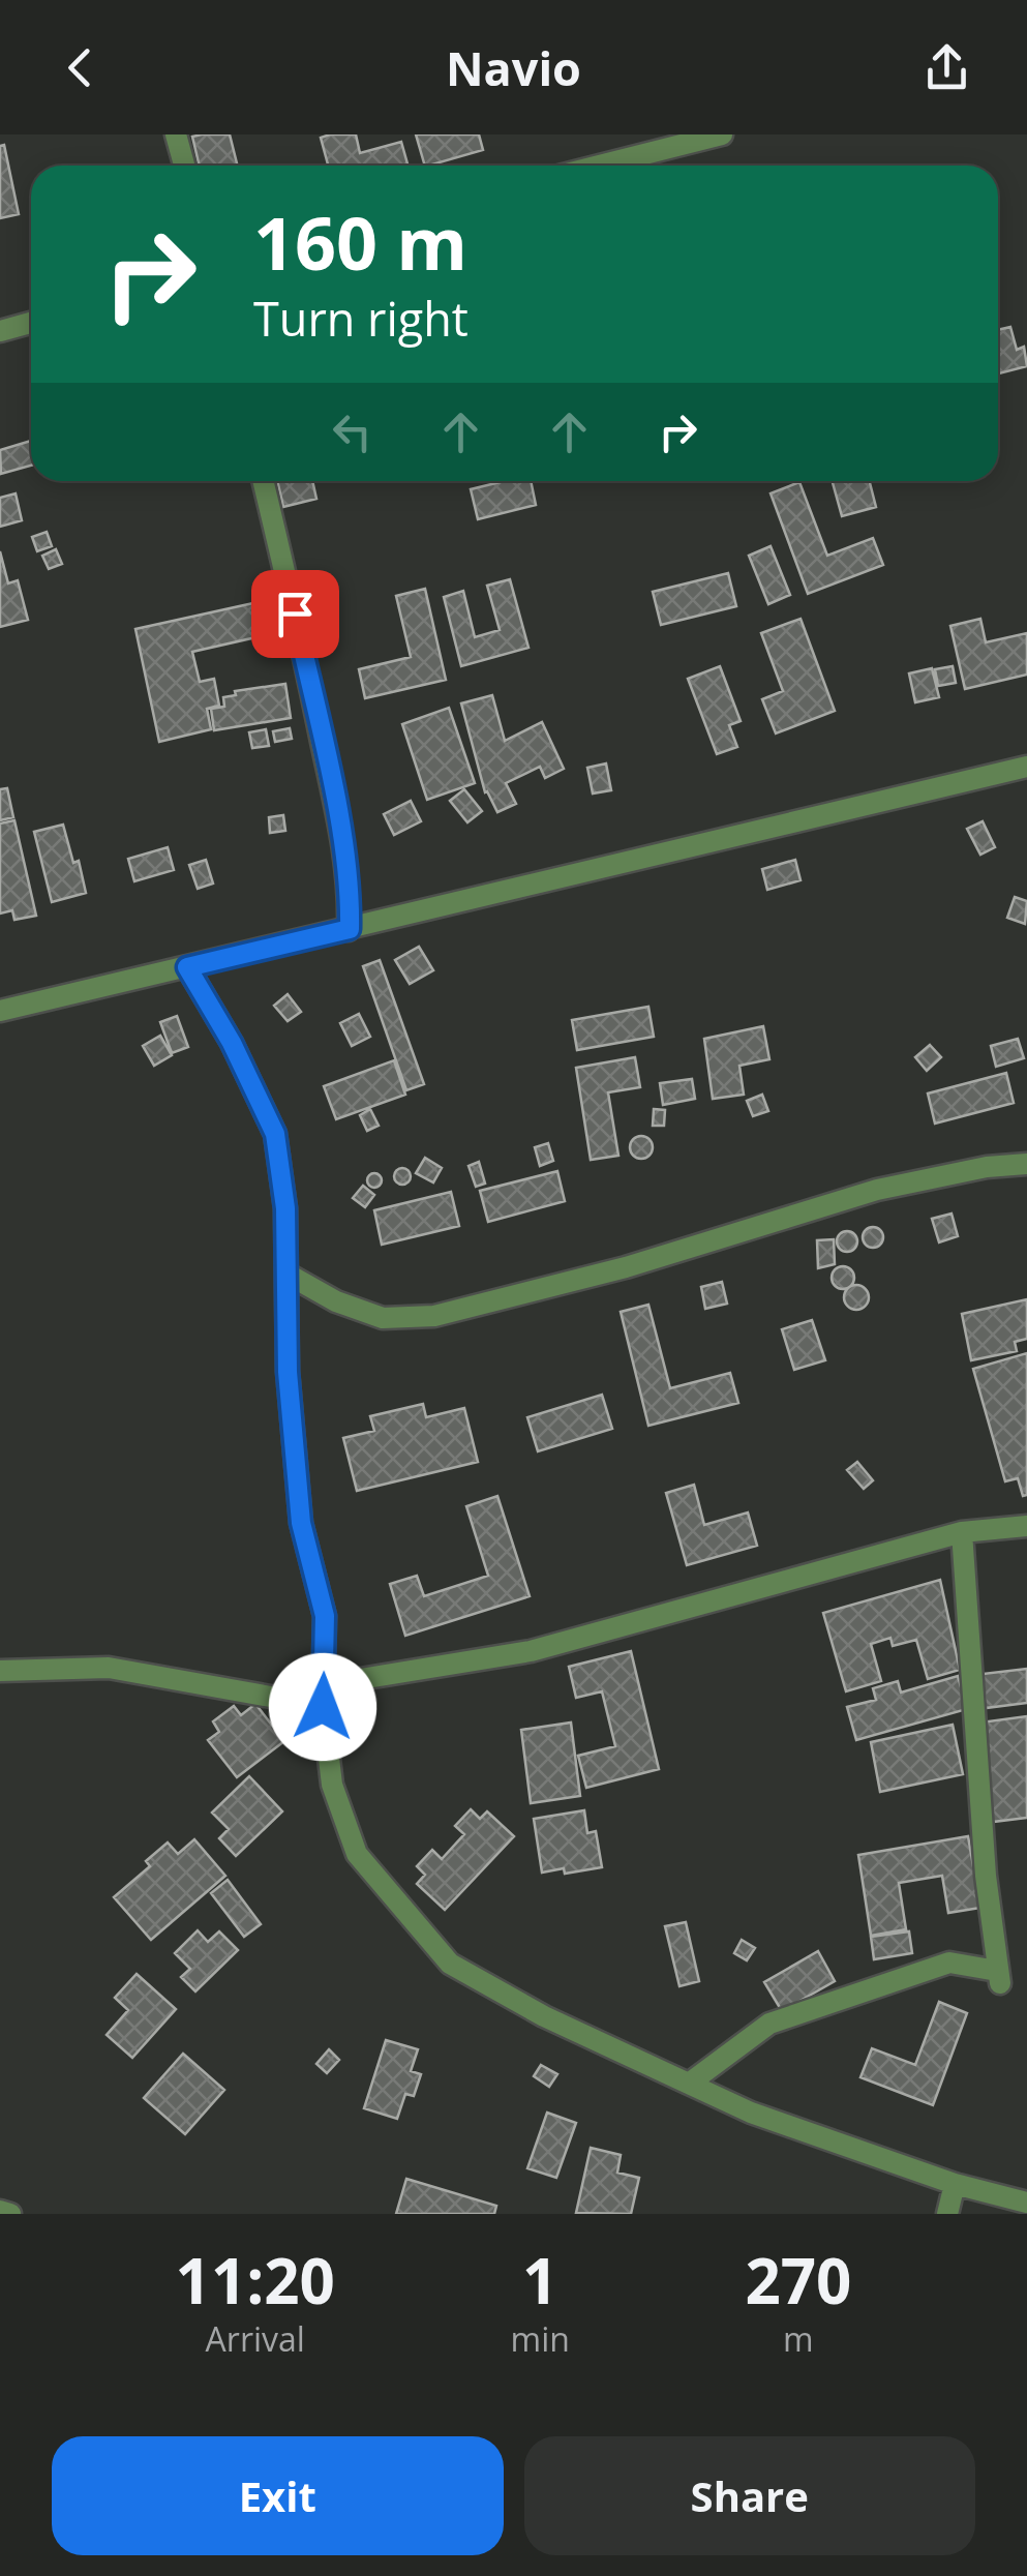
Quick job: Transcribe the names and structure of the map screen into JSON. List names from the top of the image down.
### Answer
{
  "page": {
    "header": "Navio",
    "turn": ["160 m", "Turn right"],
    "eta": [
      "11:20",
      "Arrival",
      "1",
      "min",
      "270",
      "m"
    ],
    "buttons": ["Exit", "Share"]
  }
}
